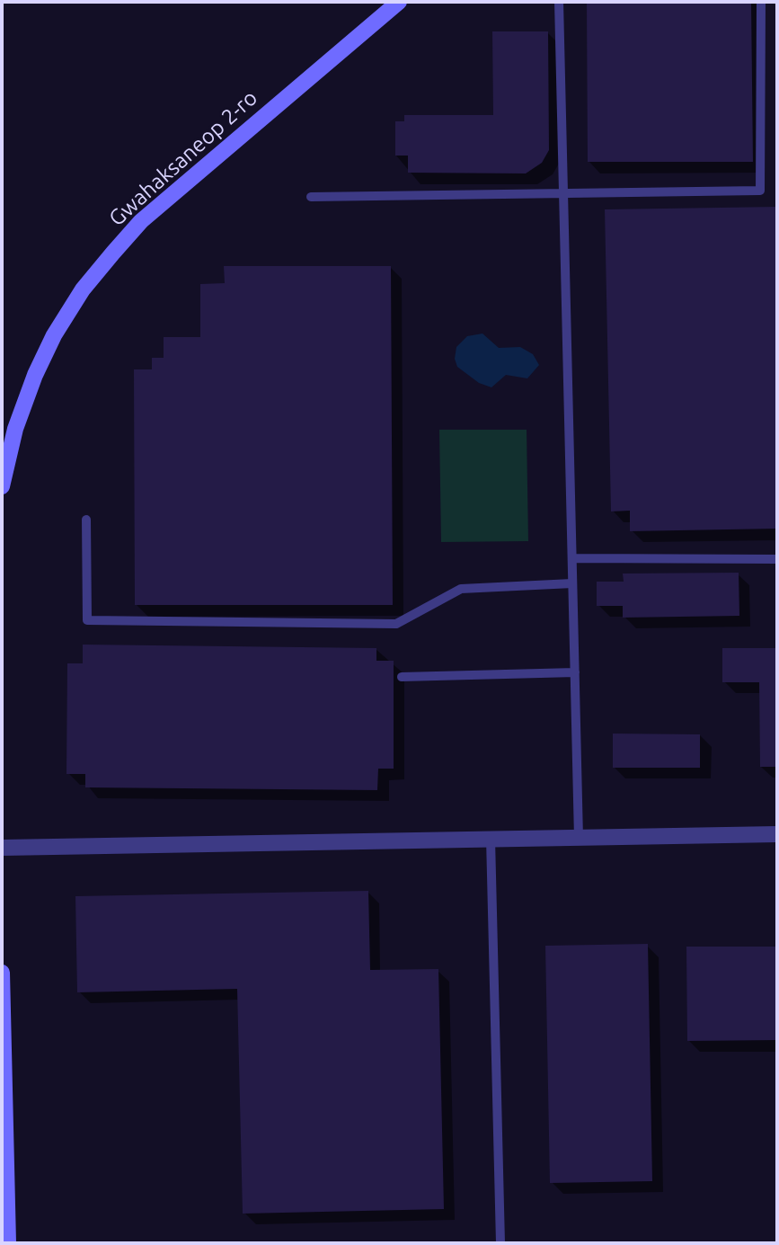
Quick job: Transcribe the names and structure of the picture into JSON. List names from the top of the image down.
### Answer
{
  "streets": {
    "street": ["Gwahaksaneop 2-ro"]
  }
}
